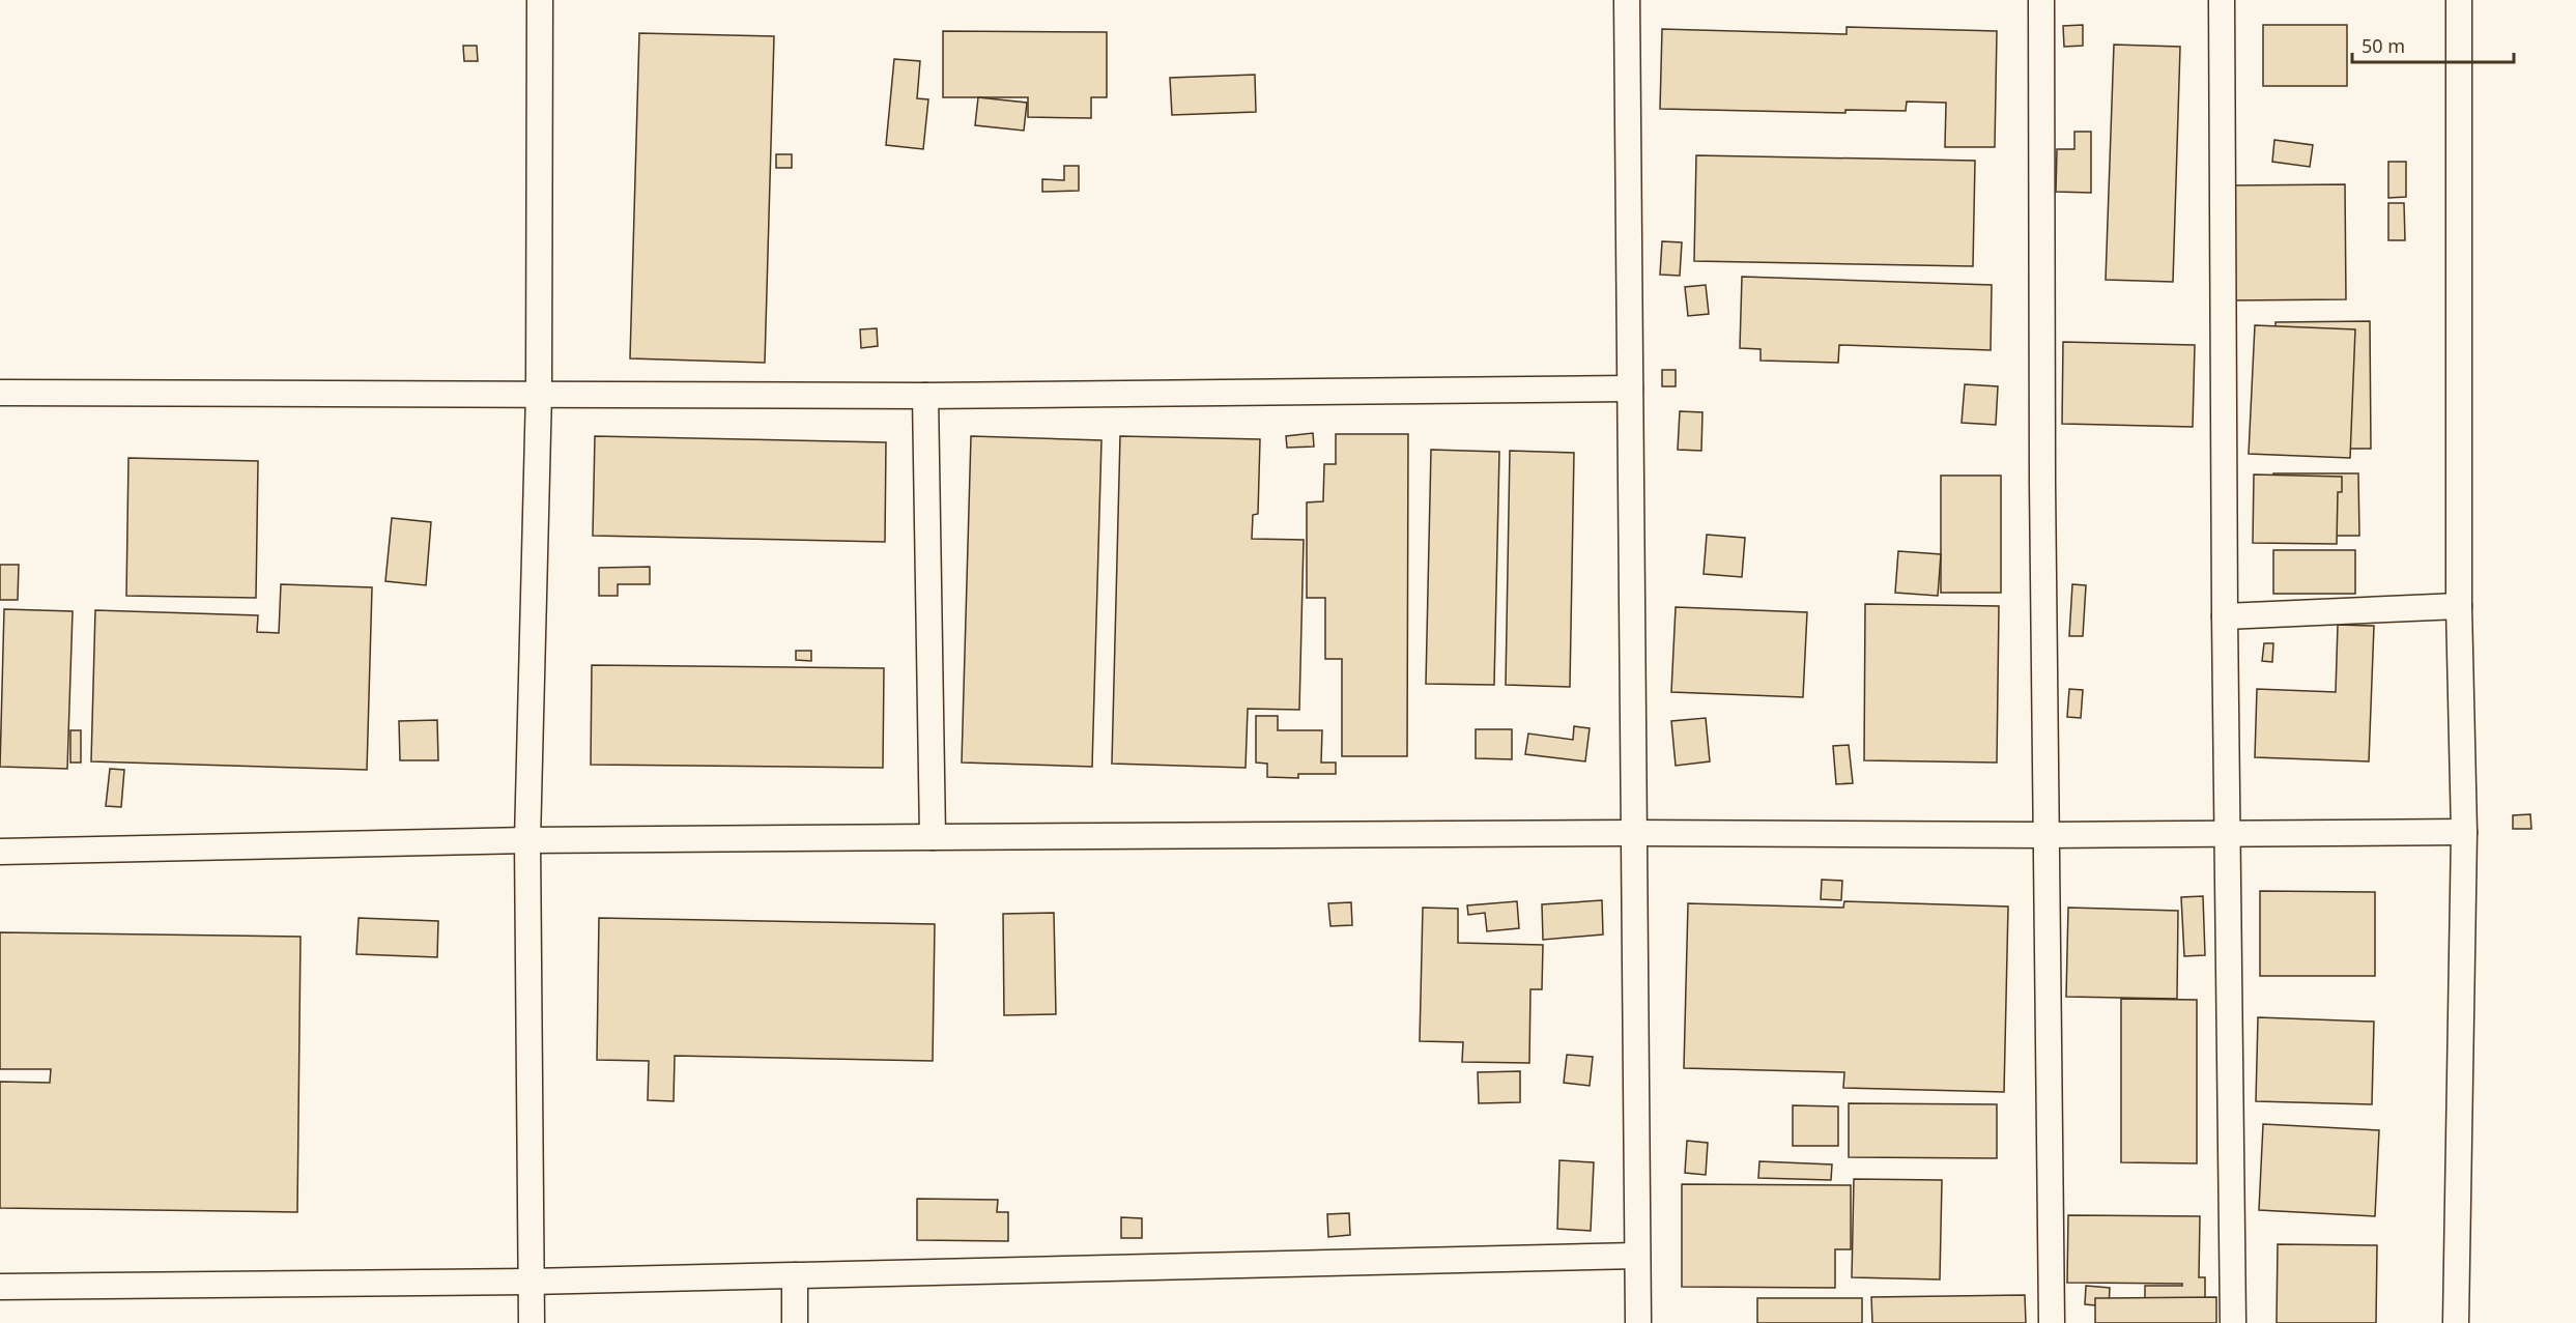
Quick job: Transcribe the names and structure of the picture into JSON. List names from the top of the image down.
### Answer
{
  "scale_bar": "50 m"
}
